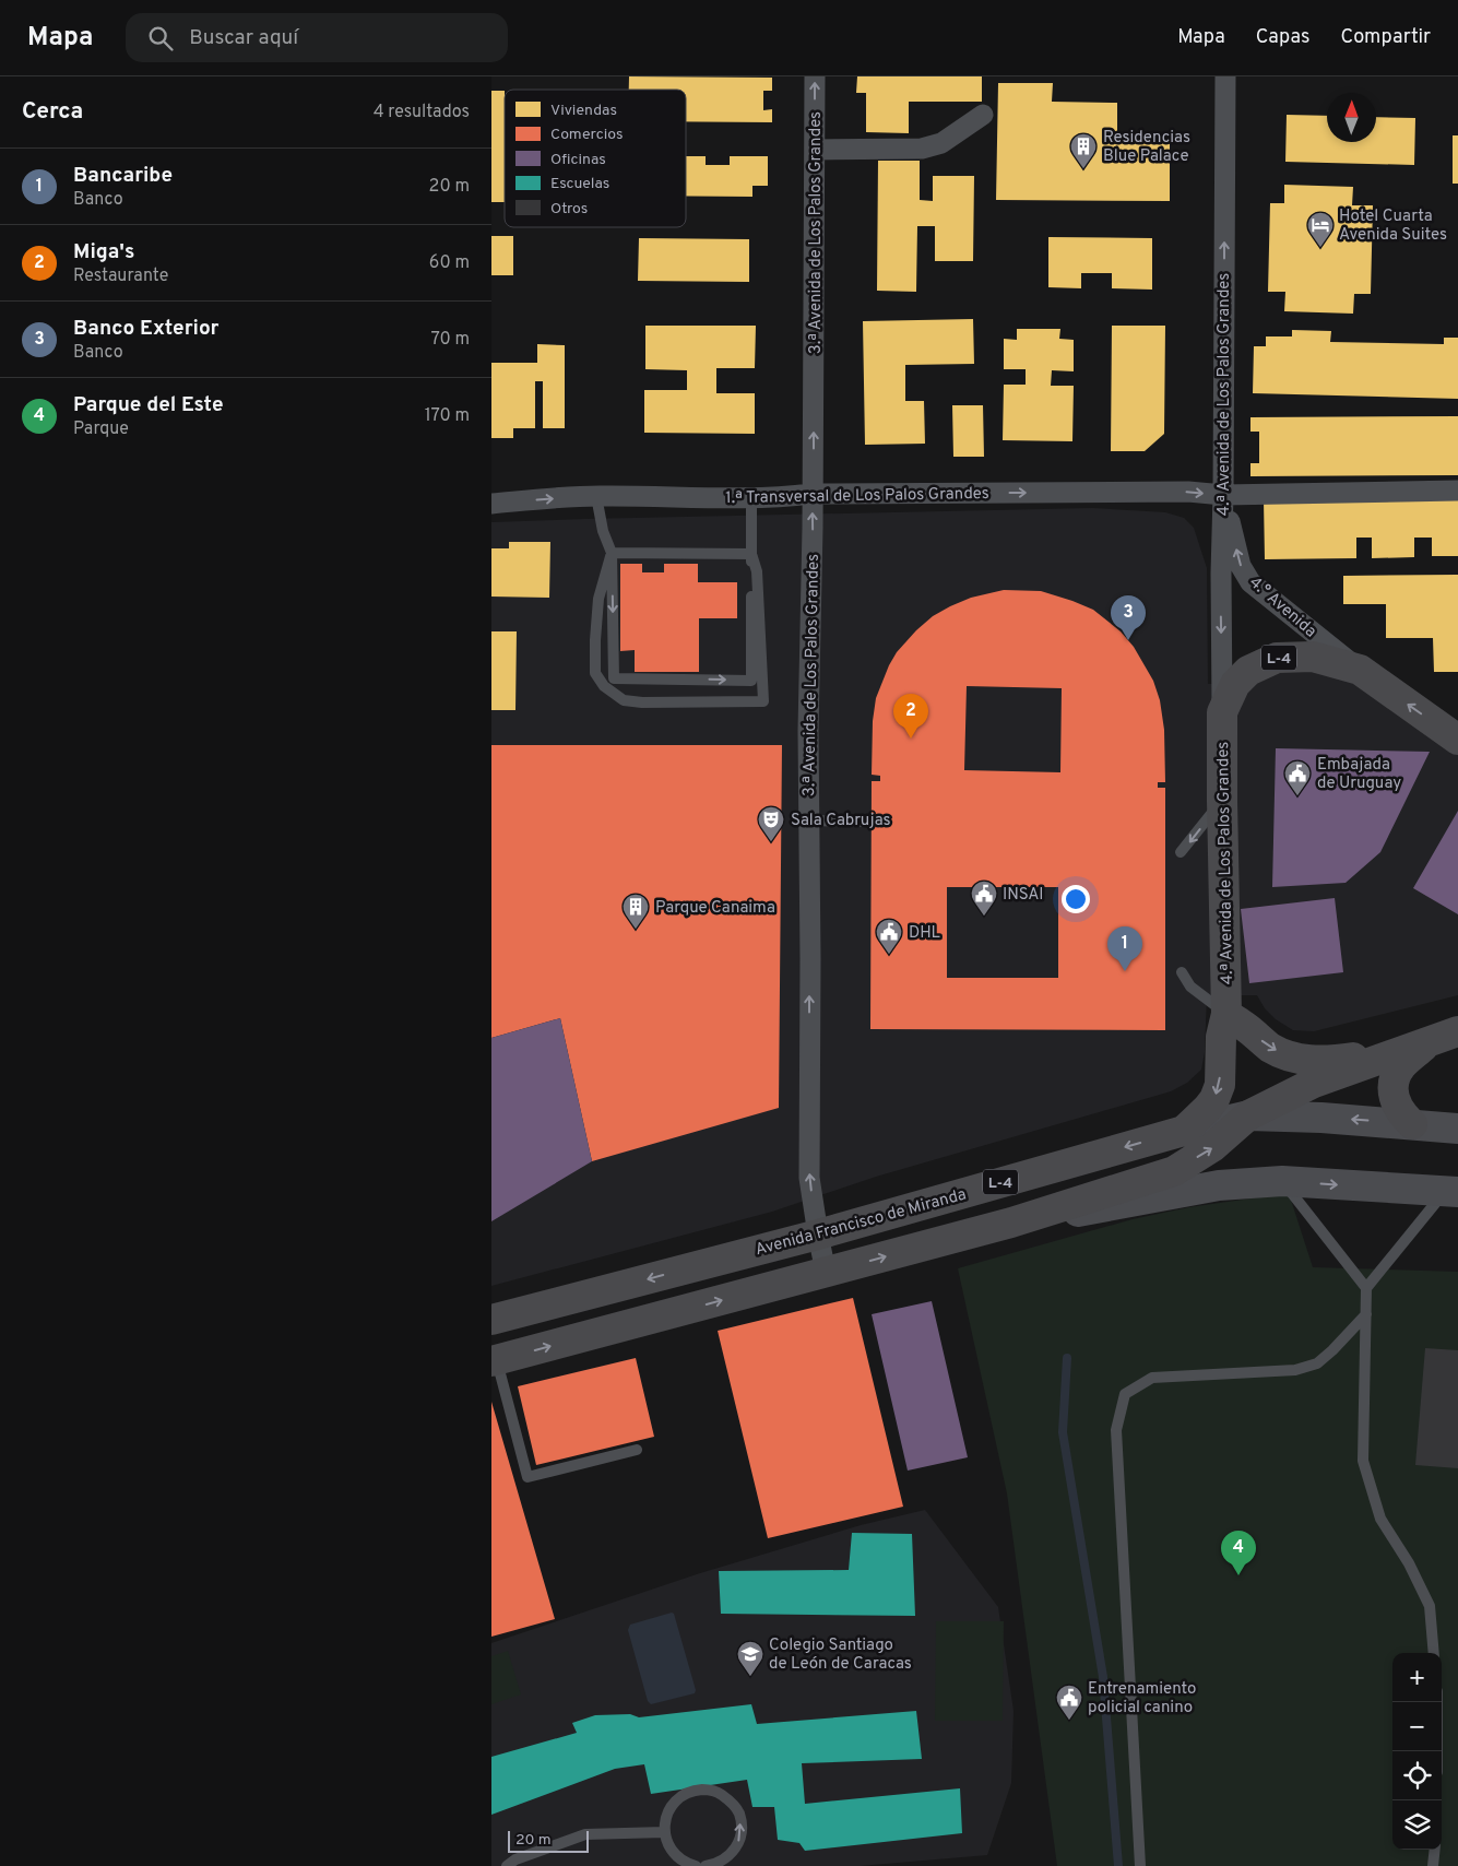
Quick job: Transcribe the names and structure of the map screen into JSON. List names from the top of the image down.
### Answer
{
  "streets": {
    "main road": ["4.ª Avenida de Los Palos Grandes", "L-4", "Avenida Francisco de Miranda"],
    "street": ["3.ª Avenida de Los Palos Grandes", "1.ª Transversal de Los Palos Grandes", "4.° Avenida"]
  },
  "crossings": [
    ["3.ª Avenida de Los Palos Grandes", "1.ª Transversal de Los Palos Grandes"],
    ["3.ª Avenida de Los Palos Grandes", "L-4"],
    ["3.ª Avenida de Los Palos Grandes", "Avenida Francisco de Miranda"],
    ["4.ª Avenida de Los Palos Grandes", "1.ª Transversal de Los Palos Grandes"],
    ["4.ª Avenida de Los Palos Grandes", "4.° Avenida"],
    ["4.ª Avenida de Los Palos Grandes", "L-4"],
    ["1.ª Transversal de Los Palos Grandes", "4.° Avenida"],
    ["4.° Avenida", "L-4"],
    ["L-4", "Avenida Francisco de Miranda"]
  ],
  "one_way": ["3.ª Avenida de Los Palos Grandes", "1.ª Transversal de Los Palos Grandes", "4.° Avenida"],
  "places": {
    "building": ["Residencias Blue Palace", "Parque Canaima"],
    "hotel": ["Hotel Cuarta Avenida Suites"],
    "public building": [
      "Embajada de Uruguay",
      "INSAI",
      "DHL",
      "Entrenamiento policial canino"
    ],
    "theatre": ["Sala Cabrujas"],
    "school or university": ["Colegio Santiago de León de Caracas"]
  },
  "legend": [
    "Viviendas",
    "Comercios",
    "Oficinas",
    "Escuelas",
    "Otros"
  ],
  "scale_bar": "20 m",
  "north": "top",
  "page": {
    "header": "Mapa",
    "search": "Buscar aquí",
    "nav": ["Mapa", "Capas", "Compartir"],
    "heading": ["Cerca", "4 resultados"],
    "list": [
      {
        "mark": "1",
        "name": "Bancaribe",
        "note": "Banco",
        "value": "20 m"
      },
      {
        "mark": "2",
        "name": "Miga's",
        "note": "Restaurante",
        "value": "60 m"
      },
      {
        "mark": "3",
        "name": "Banco Exterior",
        "note": "Banco",
        "value": "70 m"
      },
      {
        "mark": "4",
        "name": "Parque del Este",
        "note": "Parque",
        "value": "170 m"
      }
    ],
    "pins": [
      "3",
      "2",
      "1",
      "4"
    ],
    "map_buttons": ["+", "−"],
    "scale": "20 m"
  }
}
